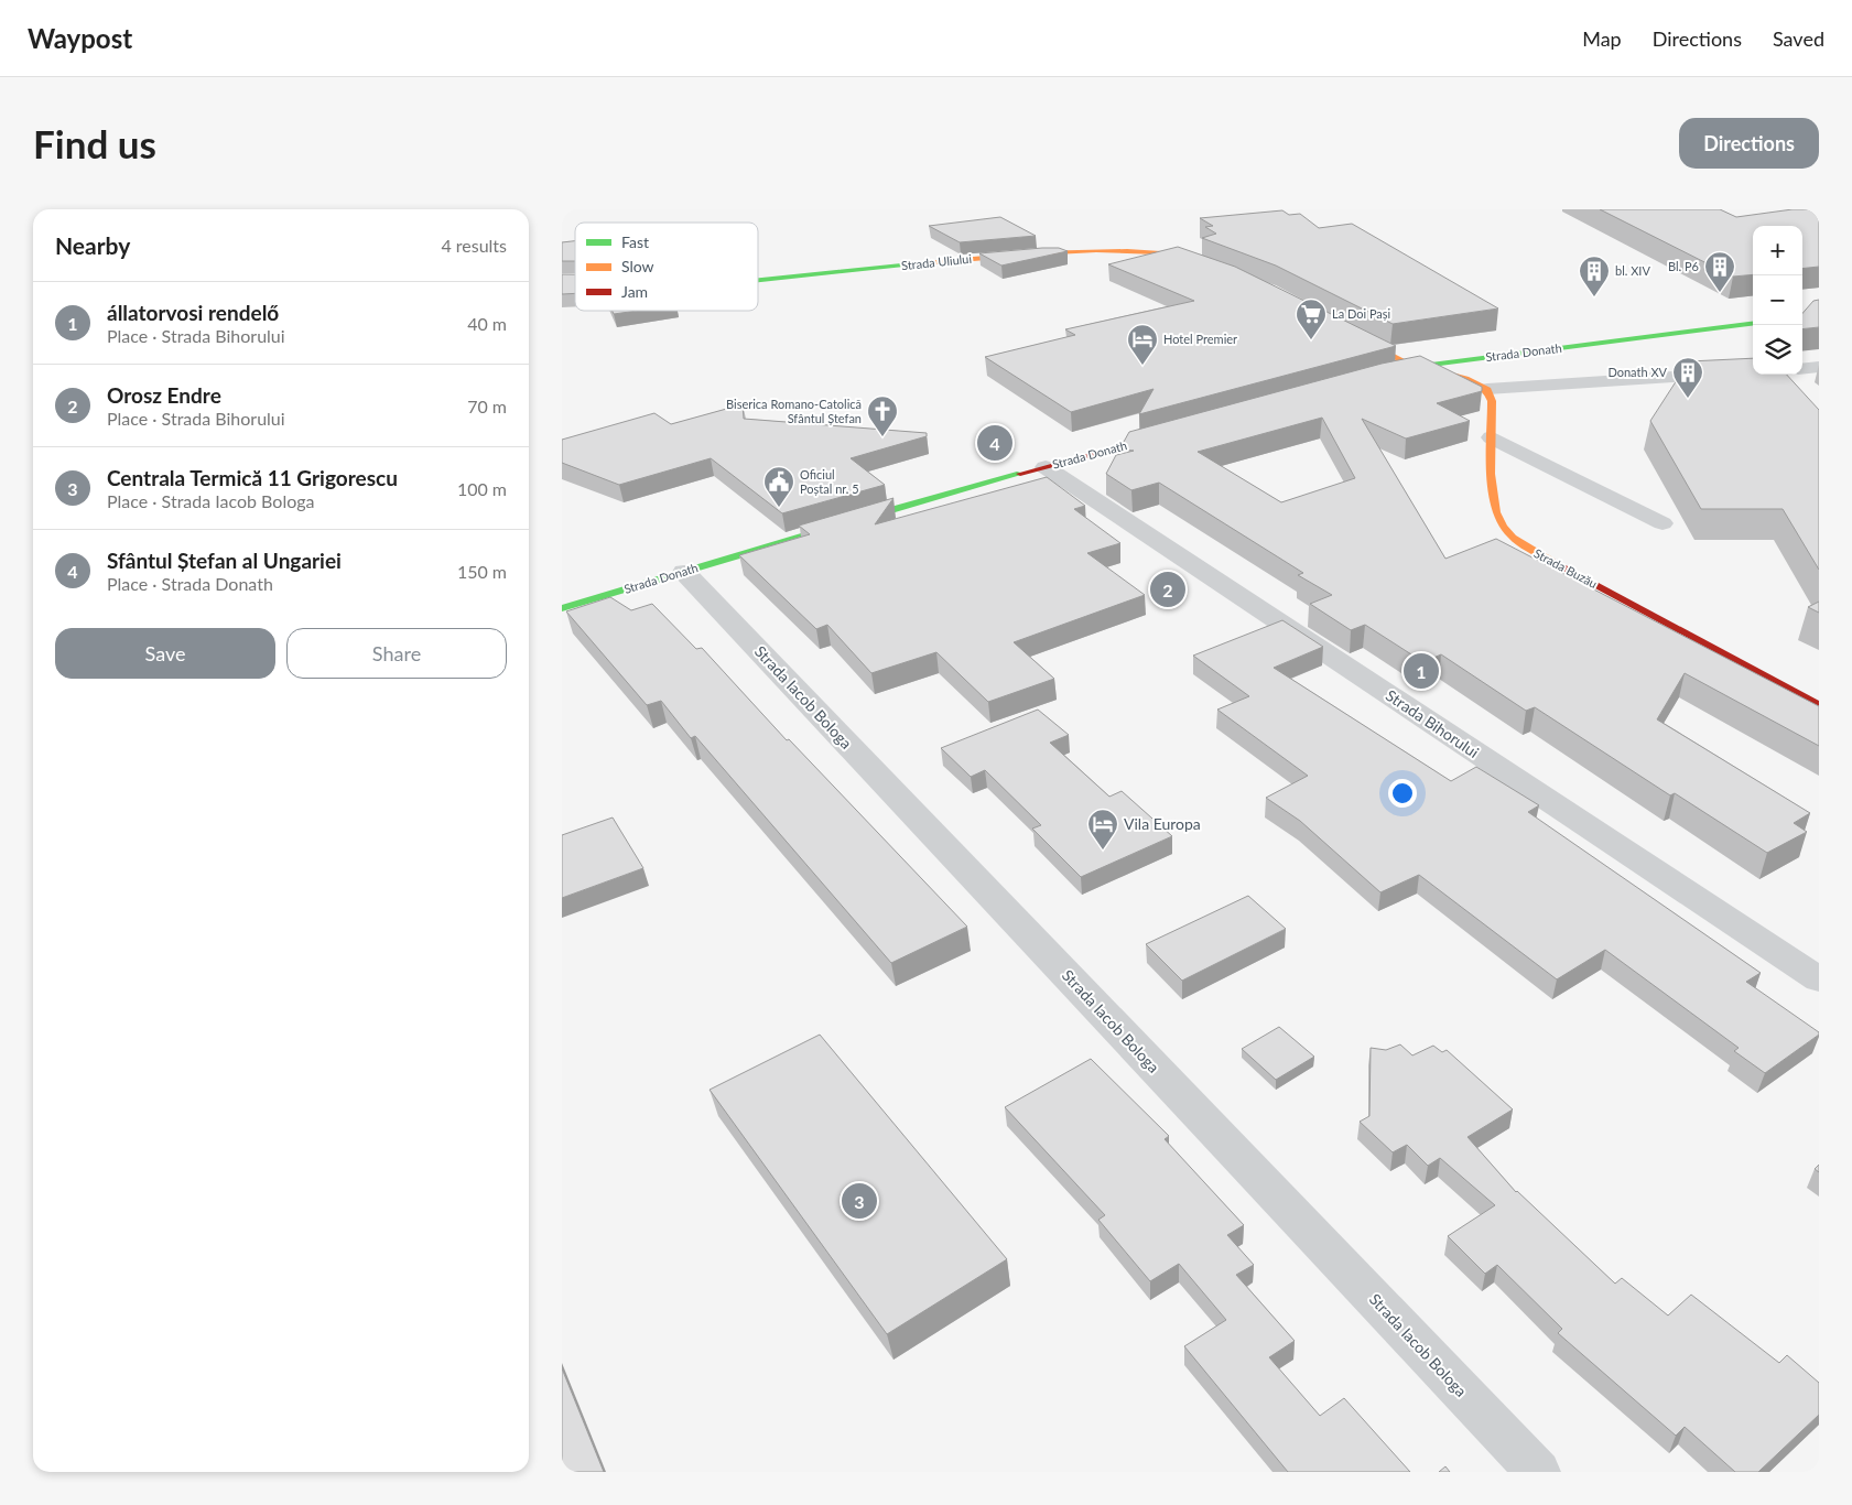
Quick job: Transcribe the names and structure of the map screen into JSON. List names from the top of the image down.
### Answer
{
  "streets": {
    "street": [
      "Strada Uliului",
      "Strada Donath",
      "Strada Buzău",
      "Strada Iacob Bologa",
      "Strada Bihorului"
    ]
  },
  "crossings": [
    ["Strada Donath", "Strada Iacob Bologa"],
    ["Strada Donath", "Strada Bihorului"]
  ],
  "places": {
    "building": ["Bl. P6", "bl. XIV", "Donath XV"],
    "supermarket": ["La Doi Pași"],
    "hotel": ["Hotel Premier", "Vila Europa"],
    "church": ["Biserica Romano-Catolică Sfântul Ștefan"],
    "public building": ["Oficiul Poștal nr. 5"]
  },
  "legend": ["Fast", "Slow", "Jam"],
  "page": {
    "header": "Waypost",
    "nav": ["Map", "Directions", "Saved"],
    "buttons": [
      "Directions",
      ["Save", "Share"]
    ],
    "title": "Find us",
    "heading": ["Nearby", "4 results"],
    "map_buttons": ["+", "−"],
    "list": [
      {
        "mark": "1",
        "name": "állatorvosi rendelő",
        "note": "Place · Strada Bihorului",
        "value": "40 m"
      },
      {
        "mark": "2",
        "name": "Orosz Endre",
        "note": "Place · Strada Bihorului",
        "value": "70 m"
      },
      {
        "mark": "3",
        "name": "Centrala Termică 11 Grigorescu",
        "note": "Place · Strada Iacob Bologa",
        "value": "100 m"
      },
      {
        "mark": "4",
        "name": "Sfântul Ștefan al Ungariei",
        "note": "Place · Strada Donath",
        "value": "150 m"
      }
    ],
    "pins": [
      "4",
      "2",
      "1",
      "3"
    ]
  }
}
